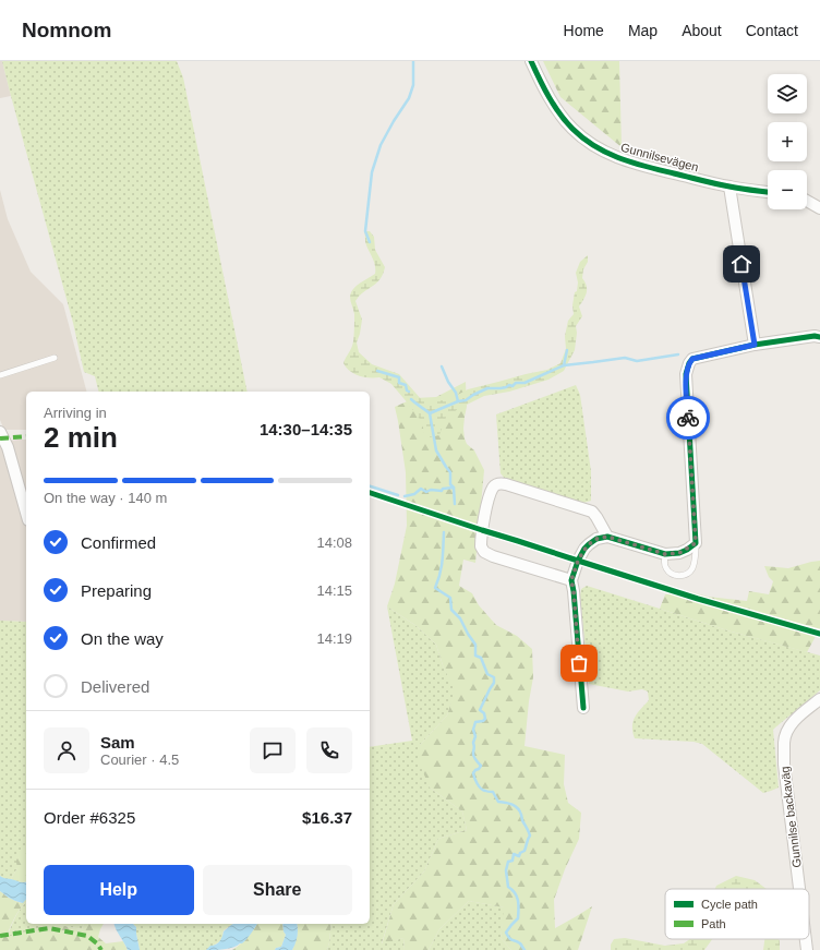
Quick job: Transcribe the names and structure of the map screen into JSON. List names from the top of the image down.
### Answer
{
  "streets": {
    "street": ["Gunnilsevägen", "Gunnilse backaväg"]
  },
  "legend": ["Cycle path", "Path"],
  "page": {
    "header": "Nomnom",
    "nav": [
      "Home",
      "Map",
      "About",
      "Contact"
    ],
    "map_buttons": ["+", "−"],
    "heading": ["2 min", "Arriving in", "14:30–14:35"],
    "panel": [
      "Sam",
      "Courier · 4.5",
      "Order #6325",
      "$16.37"
    ],
    "bar": "On the way · 140 m",
    "list": [
      ["Confirmed", "14:08"],
      ["Preparing", "14:15"],
      ["On the way", "14:19"],
      "Delivered"
    ],
    "buttons": ["Help", "Share"]
  }
}
